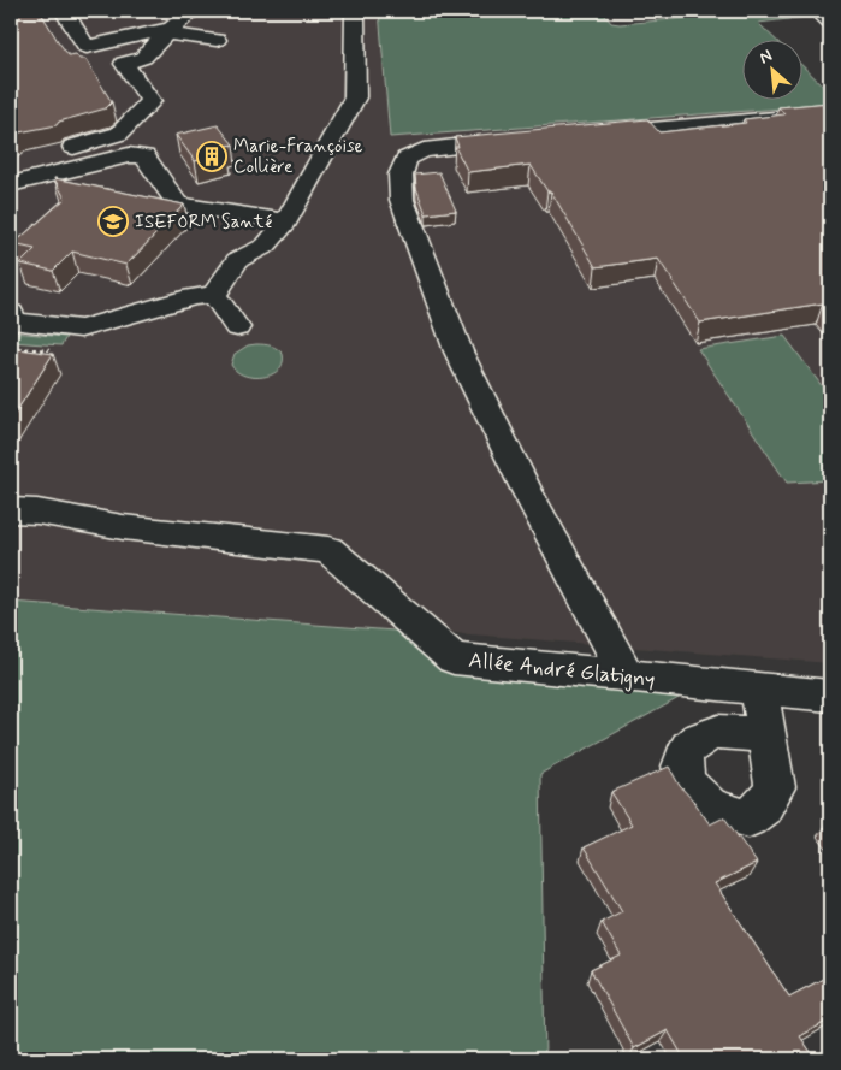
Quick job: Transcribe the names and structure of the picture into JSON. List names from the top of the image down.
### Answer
{
  "streets": {
    "street": ["Allée André Glatigny"]
  },
  "places": {
    "building": ["Marie-Françoise Collière"],
    "school or university": ["ISEFORM Santé"]
  },
  "north": "top left"
}
